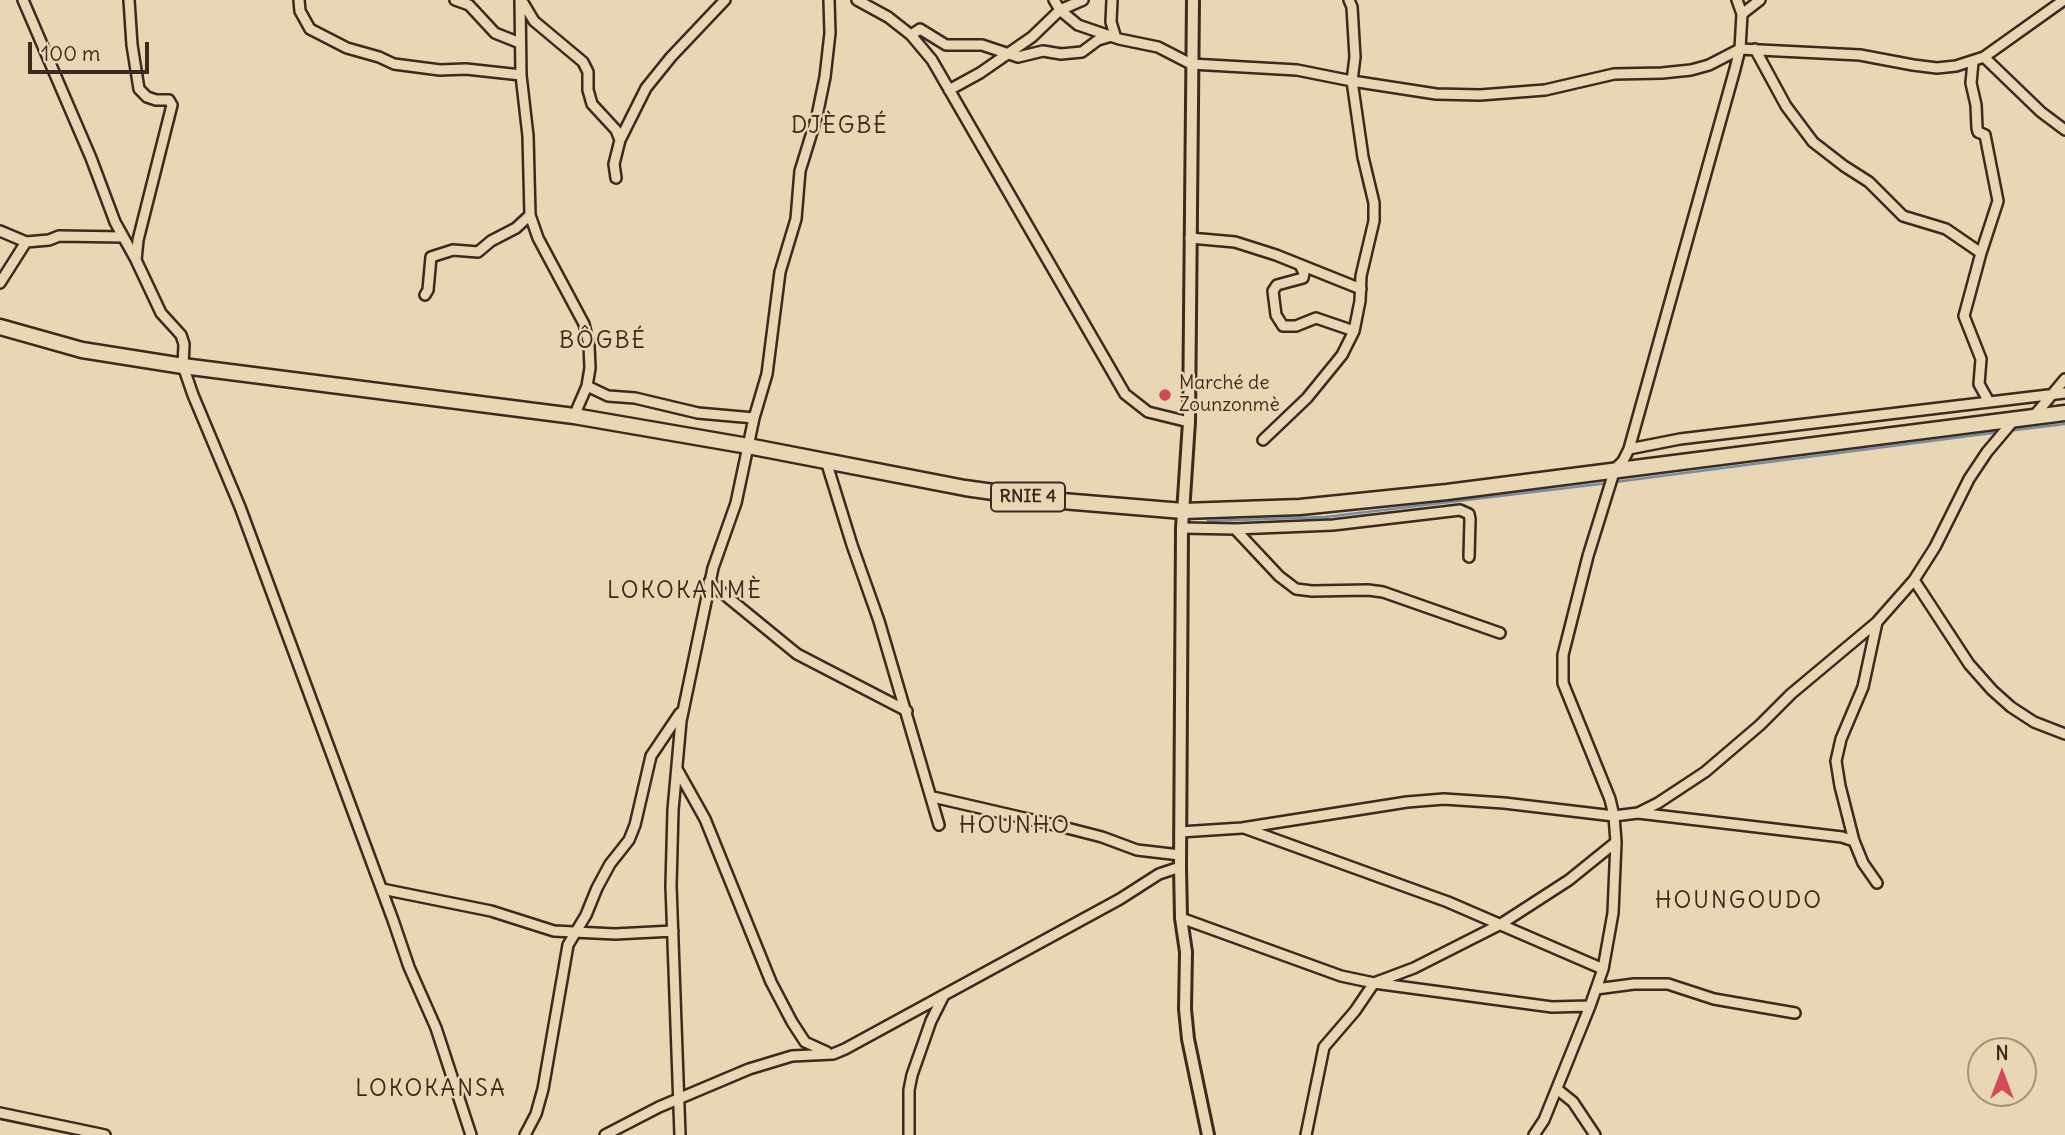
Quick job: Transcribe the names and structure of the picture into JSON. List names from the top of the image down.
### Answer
{
  "streets": {
    "main road": ["RNIE 4"]
  },
  "districts": [
    "DJÈGBÉ",
    "BÔGBÉ",
    "LOKOKANMÈ",
    "HOUNHO",
    "HOUNGOUDO",
    "LOKOKANSA"
  ],
  "places": ["Marché de Zounzonmè"],
  "scale_bar": "100 m",
  "north": "top"
}
